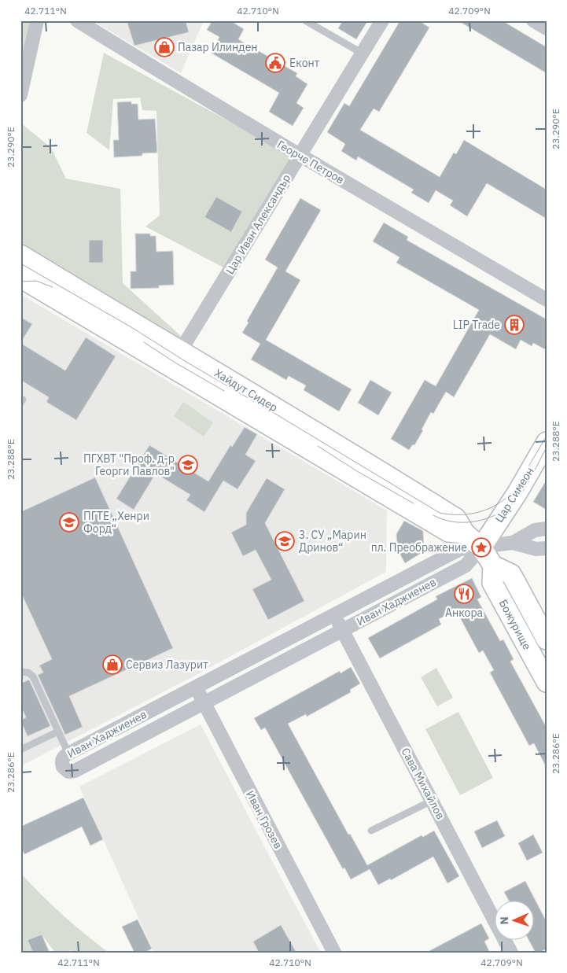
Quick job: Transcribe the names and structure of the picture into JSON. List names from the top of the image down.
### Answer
{
  "streets": {
    "street": [
      "Георче Петров",
      "Цар Иван Александър",
      "Хайдут Сидер",
      "Цар Симеон",
      "Иван Хаджиенев",
      "Божурище",
      "Сава Михайлов",
      "Иван Грозев"
    ]
  },
  "crossings": [
    ["Георче Петров", "Цар Иван Александър"],
    ["Цар Иван Александър", "Хайдут Сидер"],
    ["Хайдут Сидер", "Цар Симеон"],
    ["Хайдут Сидер", "Иван Хаджиенев"],
    ["Хайдут Сидер", "Божурище"],
    ["Цар Симеон", "Иван Хаджиенев"],
    ["Цар Симеон", "Божурище"],
    ["Иван Хаджиенев", "Божурище"],
    ["Иван Хаджиенев", "Сава Михайлов"],
    ["Иван Хаджиенев", "Иван Грозев"]
  ],
  "places": {
    "shop": ["Пазар Илинден", "Сервиз Лазурит"],
    "public building": ["Еконт"],
    "building": ["LIP Trade"],
    "school or university": ["ПГХВТ \"Проф. д-р Георги Павлов\"", "ПГТЕ „Хенри Форд“", "3. СУ „Марин Дринов“"],
    "place": ["пл. Преображение"],
    "restaurant": ["Анкора"]
  },
  "north": "left",
  "coordinates": [
    "42.711°N",
    "42.710°N",
    "42.709°N",
    "23.290°E",
    "23.288°E",
    "23.286°E"
  ]
}
